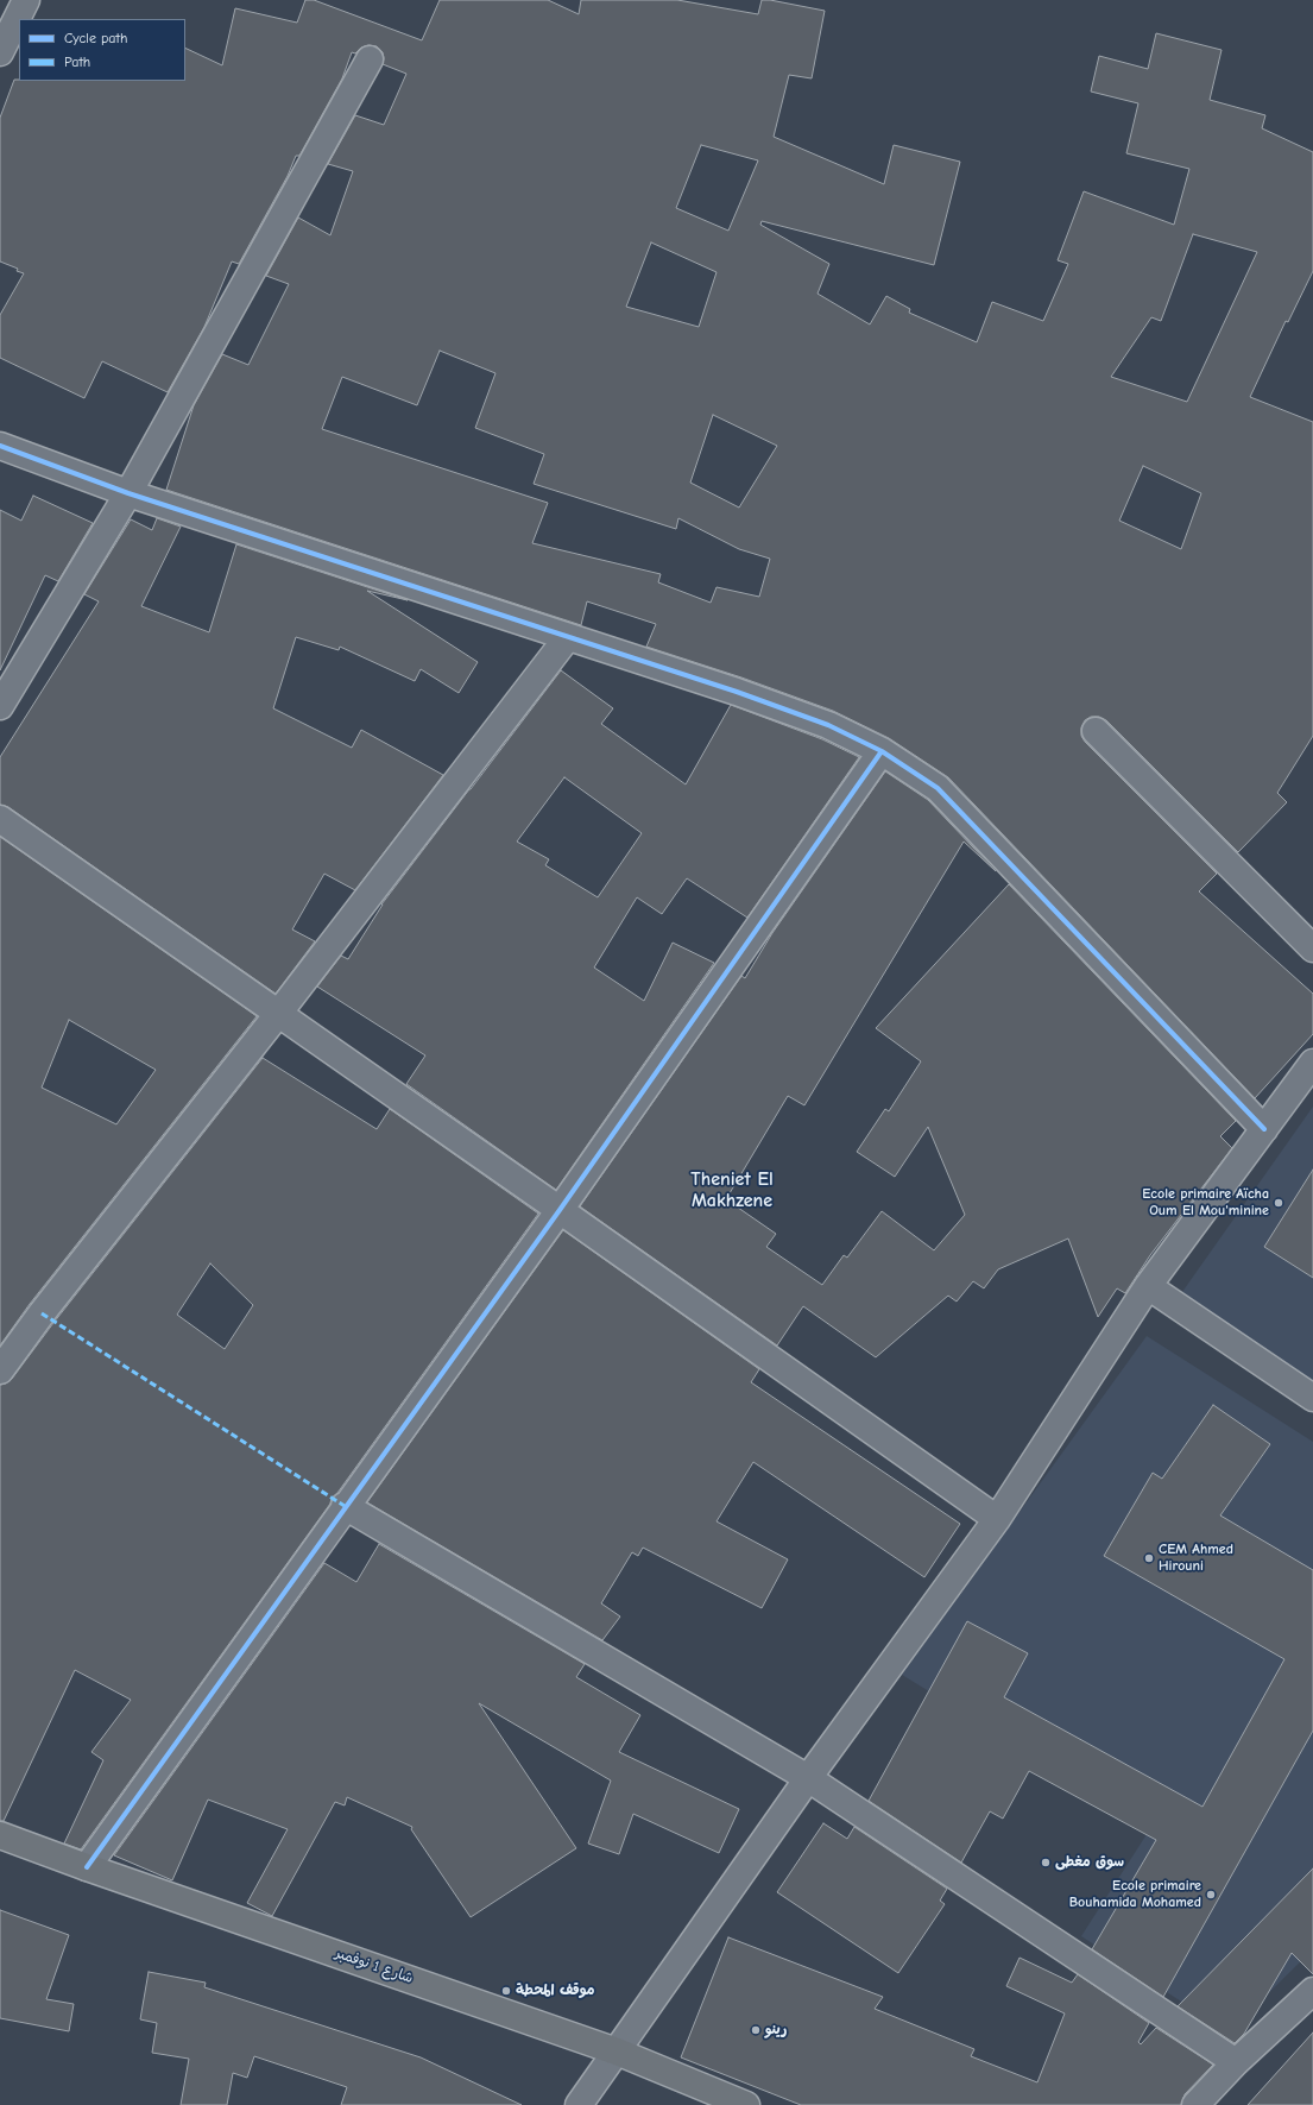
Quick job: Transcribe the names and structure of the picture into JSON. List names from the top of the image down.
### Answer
{
  "streets": {
    "main road": ["شارع 1 نوفمبر"]
  },
  "districts": ["Theniet El Makhzene"],
  "places": [
    "Ecole primaire Aïcha Oum El Mou'minine",
    "CEM Ahmed Hirouni",
    "سوق مغطى",
    "Ecole primaire Bouhamida Mohamed",
    "موقف المحطة",
    "رينو"
  ],
  "legend": ["Cycle path", "Path"]
}
